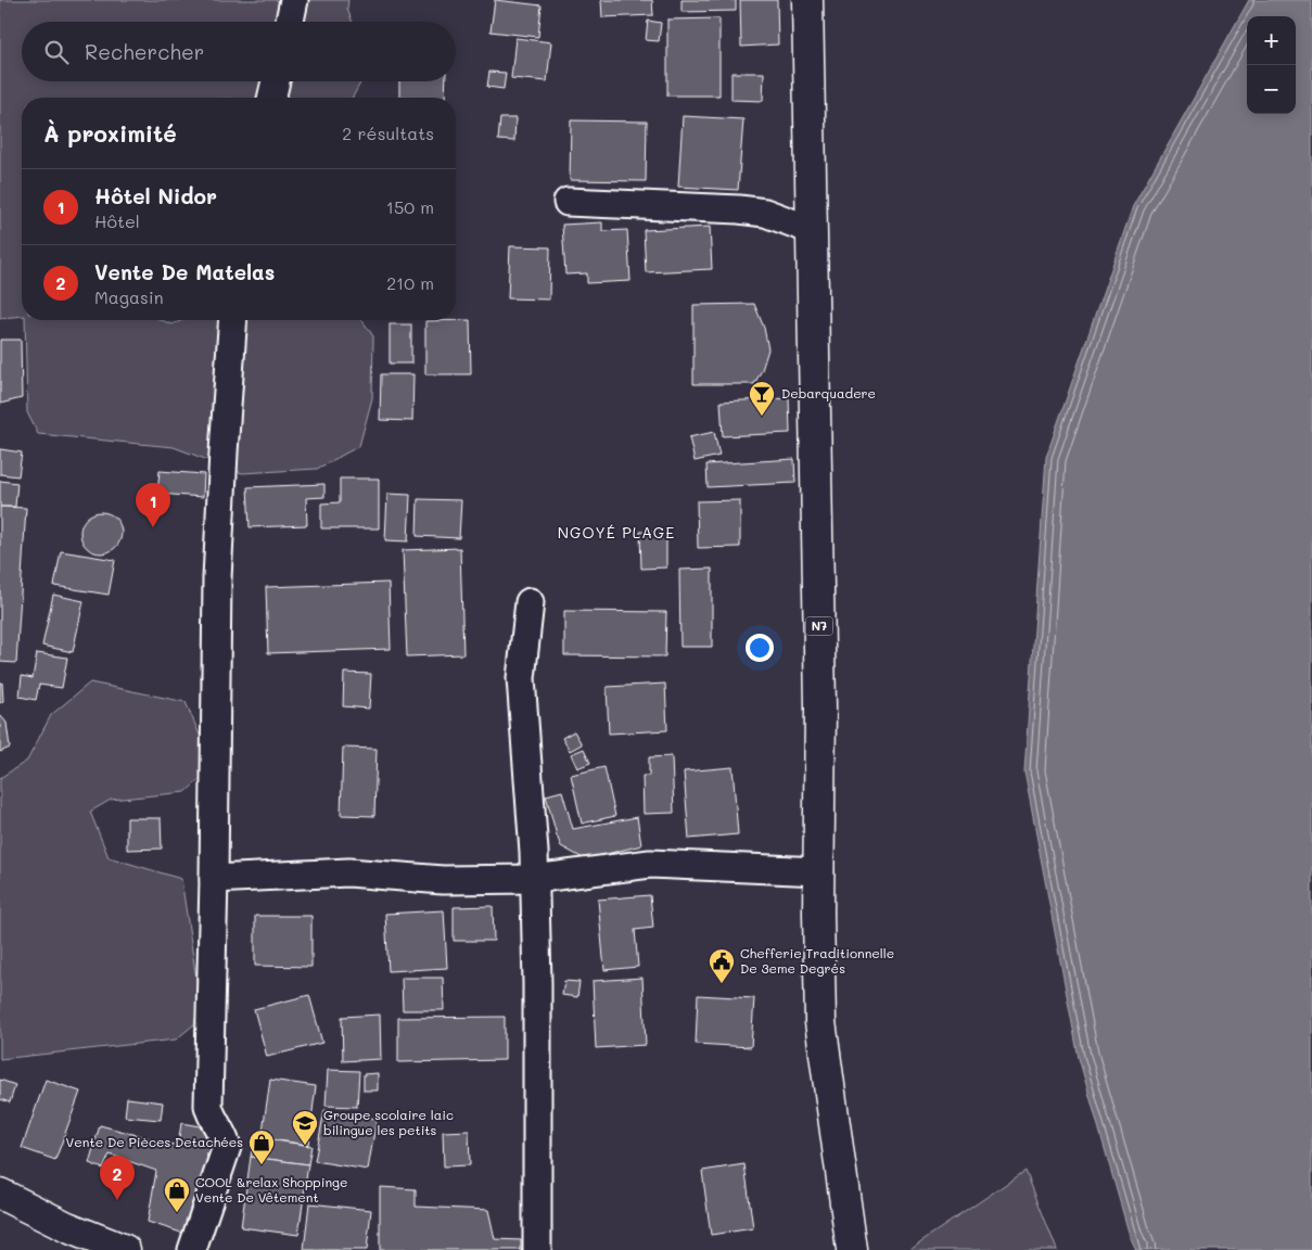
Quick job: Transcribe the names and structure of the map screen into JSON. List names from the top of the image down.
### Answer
{
  "streets": {
    "main road": ["N7"]
  },
  "districts": ["NGOYÉ PLAGE"],
  "places": {
    "bar": ["Debarquadere"],
    "public building": ["Chefferie Traditionnelle De 3eme Degrés"],
    "school or university": ["Groupe scolaire laic bilingue les petits"],
    "shop": ["Vente De Pièces Detachées", "COOL &relax Shoppinge Vente De Vêtement"]
  },
  "page": {
    "map_buttons": ["+", "−"],
    "search": "Rechercher",
    "heading": ["À proximité", "2 résultats"],
    "list": [
      {
        "mark": "1",
        "name": "Hôtel Nidor",
        "note": "Hôtel",
        "value": "150 m"
      },
      {
        "mark": "2",
        "name": "Vente De Matelas",
        "note": "Magasin",
        "value": "210 m"
      }
    ],
    "pins": ["1", "2"]
  }
}
